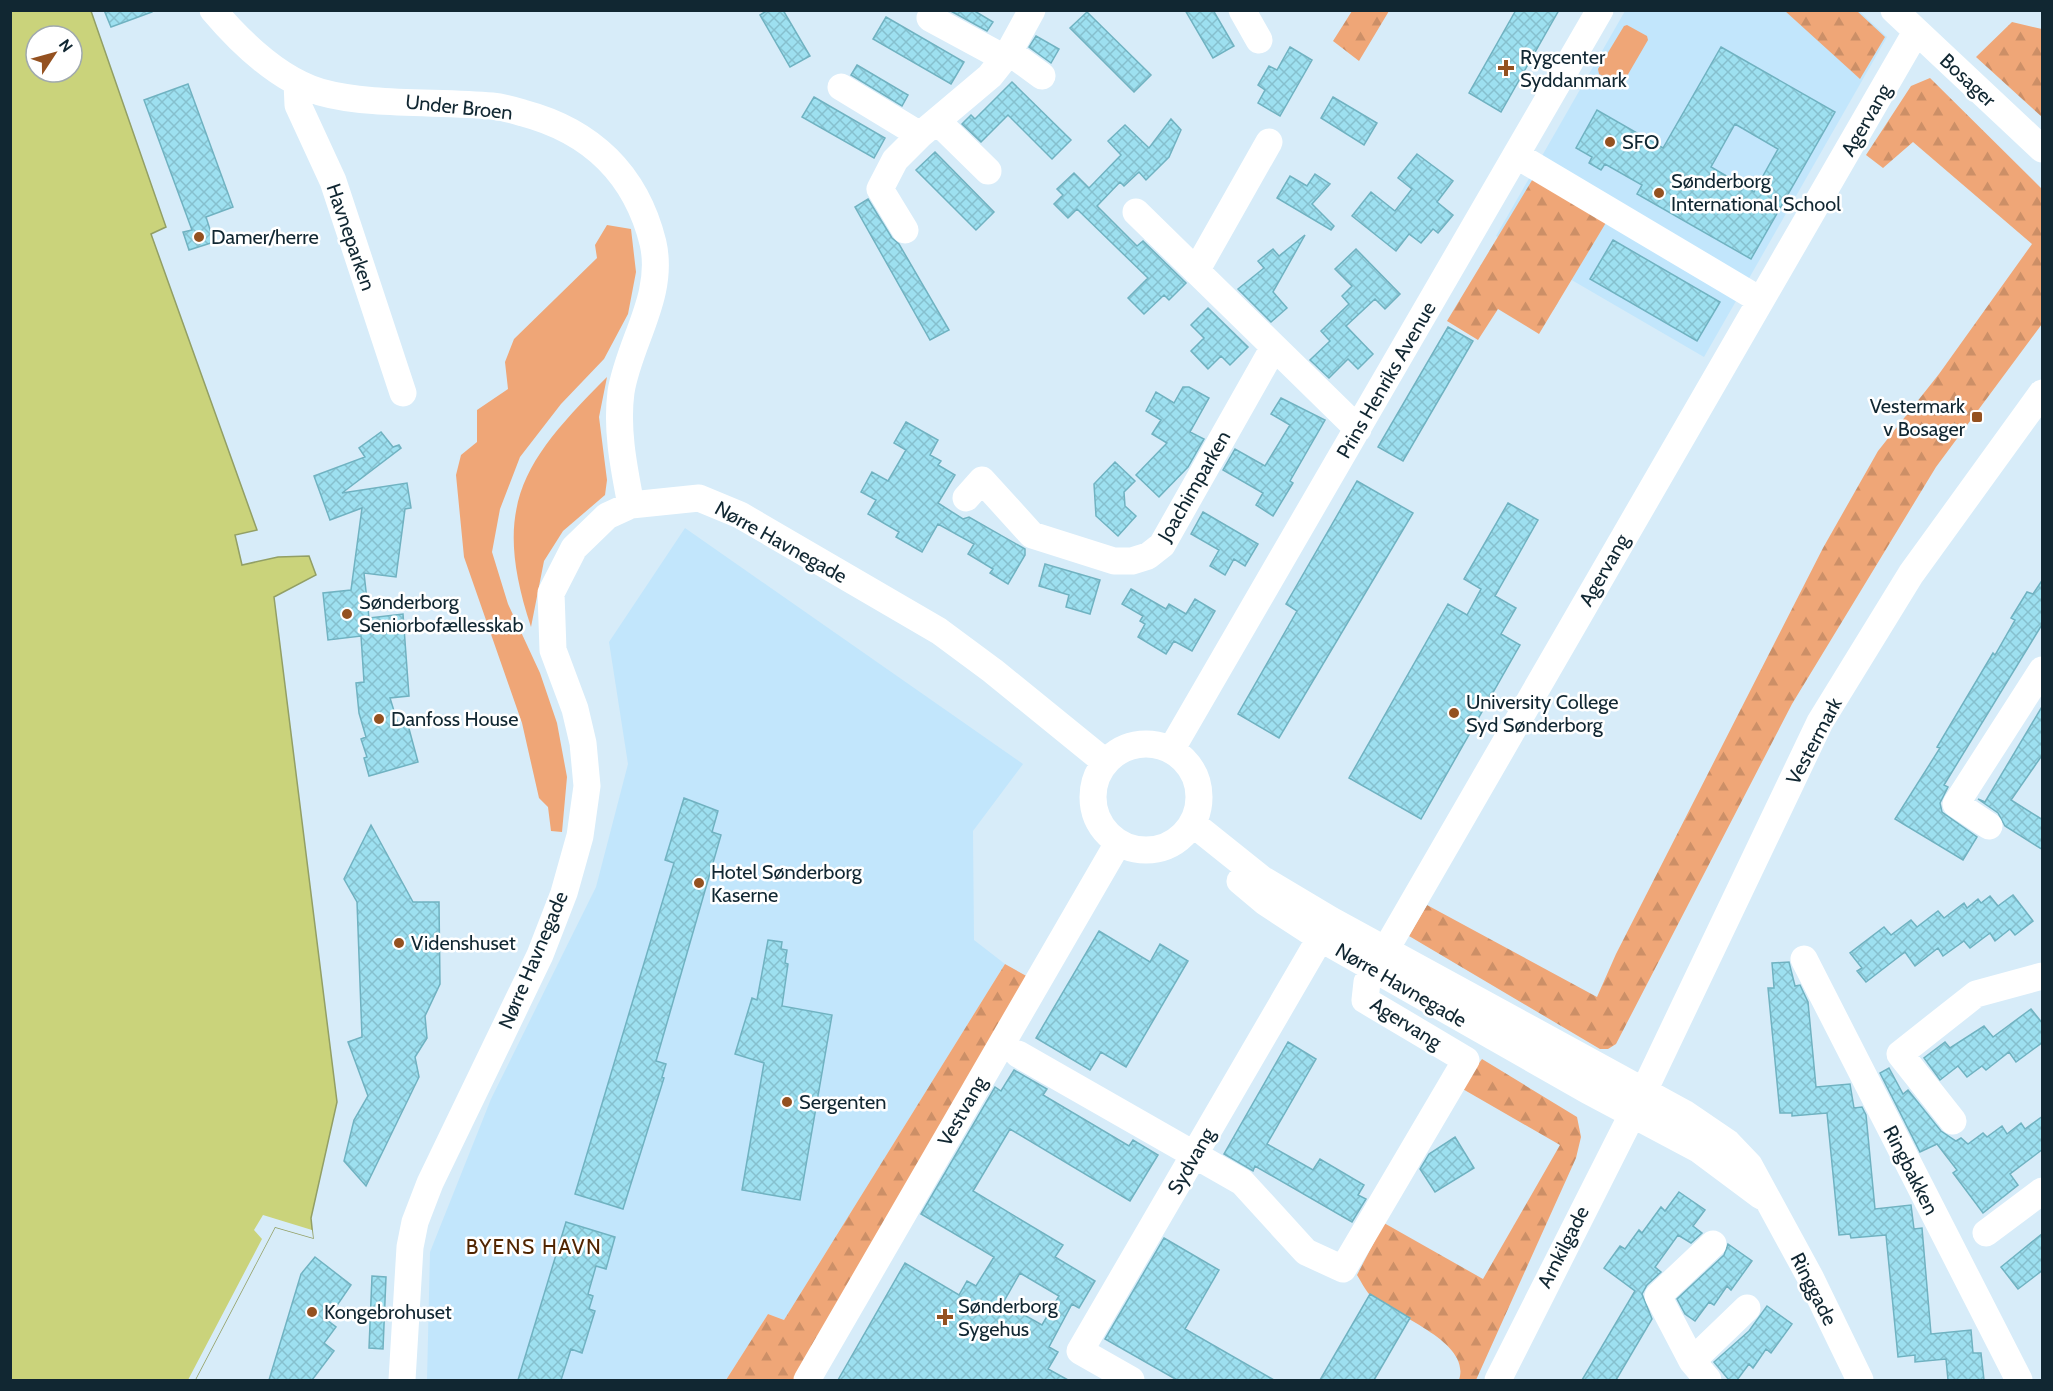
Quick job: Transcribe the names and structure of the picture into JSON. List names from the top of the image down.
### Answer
{
  "streets": {
    "street": [
      "Bosager",
      "Under Broen",
      "Agervang",
      "Havneparken",
      "Prins Henriks Avenue",
      "Joachimparken",
      "Nørre Havnegade",
      "Vestermark",
      "Vestvang",
      "Sydvang",
      "Ringbakken",
      "Arnkilgade",
      "Ringgade"
    ]
  },
  "crossings": [
    ["Bosager", "Agervang"],
    ["Under Broen", "Havneparken"],
    ["Under Broen", "Nørre Havnegade"],
    ["Agervang", "Nørre Havnegade"],
    ["Agervang", "Sydvang"],
    ["Prins Henriks Avenue", "Nørre Havnegade"],
    ["Prins Henriks Avenue", "Vestvang"],
    ["Nørre Havnegade", "Vestermark"],
    ["Nørre Havnegade", "Vestvang"],
    ["Nørre Havnegade", "Sydvang"],
    ["Nørre Havnegade", "Arnkilgade"],
    ["Nørre Havnegade", "Ringgade"],
    ["Vestermark", "Arnkilgade"],
    ["Vestermark", "Ringgade"],
    ["Arnkilgade", "Ringgade"]
  ],
  "districts": ["BYENS HAVN"],
  "places": {
    "health": ["Rygcenter Syddanmark", "Sønderborg Sygehus"],
    "other": [
      "SFO",
      "Sønderborg International School",
      "Damer/herre",
      "Sønderborg Seniorbofællesskab",
      "University College Syd Sønderborg",
      "Danfoss House",
      "Hotel Sønderborg Kaserne",
      "Videnshuset",
      "Sergenten",
      "Kongebrohuset"
    ],
    "transit": ["Vestermark v Bosager"]
  },
  "north": "top right"
}
